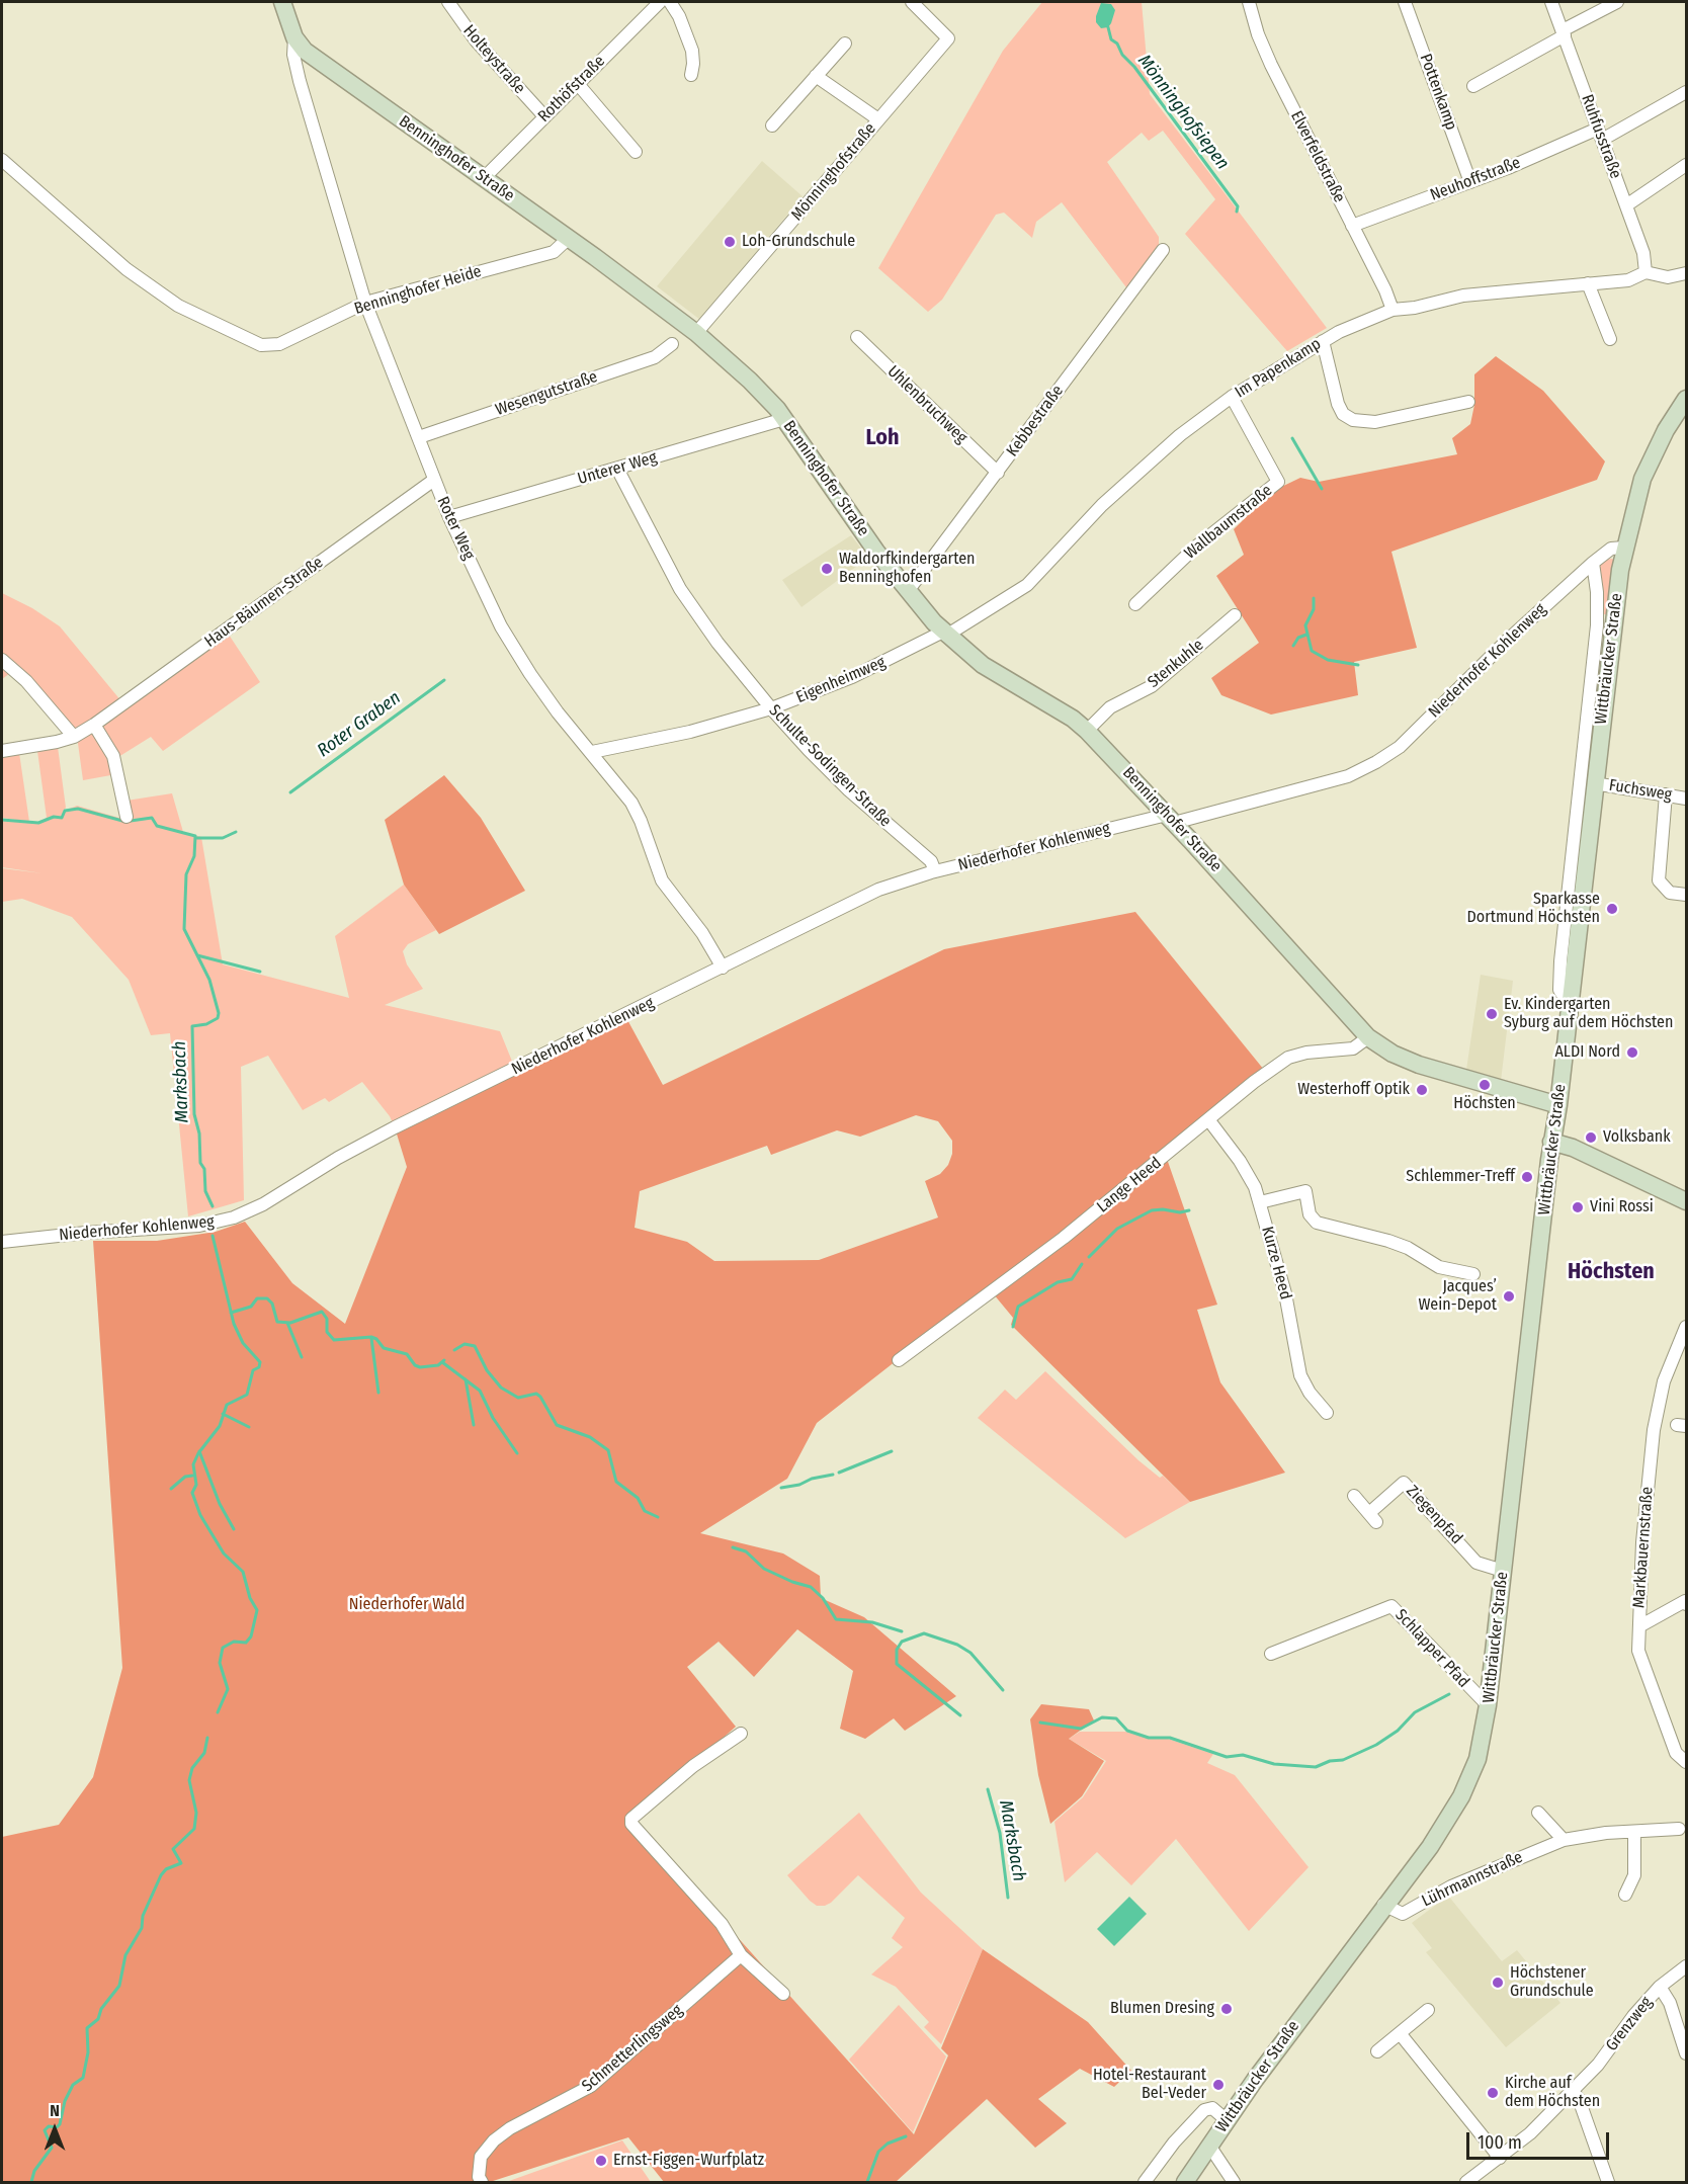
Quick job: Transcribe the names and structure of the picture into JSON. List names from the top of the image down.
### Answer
{
  "streets": {
    "main road": ["Benninghofer Straße", "Wittbräucker Straße"],
    "street": [
      "Holteystraße",
      "Rothöfstraße",
      "Pottenkamp",
      "Ruhfusstraße",
      "Elverfeldstraße",
      "Mönninghofstraße",
      "Neuhoffstraße",
      "Benninghofer Heide",
      "Im Papenkamp",
      "Wesengutstraße",
      "Uhlenbruchweg",
      "Kebbestraße",
      "Unterer Weg",
      "Wallbaumstraße",
      "Roter Weg",
      "Haus-Bäumen-Straße",
      "Niederhofer Kohlenweg",
      "Stenkuhle",
      "Eigenheimweg",
      "Schulte-Sodingen-Straße",
      "Fuchsweg",
      "Lange Heed",
      "Kurze Heed",
      "Ziegenpfad",
      "Markbauernstraße",
      "Schlapper Pfad",
      "Lührmannstraße",
      "Grenzweg",
      "Schmetterlingsweg"
    ]
  },
  "crossings": [
    ["Holteystraße", "Rothöfstraße"],
    ["Rothöfstraße", "Benninghofer Straße"],
    ["Pottenkamp", "Neuhoffstraße"],
    ["Ruhfusstraße", "Neuhoffstraße"],
    ["Ruhfusstraße", "Im Papenkamp"],
    ["Elverfeldstraße", "Neuhoffstraße"],
    ["Elverfeldstraße", "Im Papenkamp"],
    ["Benninghofer Straße", "Mönninghofstraße"],
    ["Benninghofer Straße", "Benninghofer Heide"],
    ["Benninghofer Straße", "Im Papenkamp"],
    ["Benninghofer Straße", "Kebbestraße"],
    ["Benninghofer Straße", "Unterer Weg"],
    ["Benninghofer Straße", "Roter Weg"],
    ["Benninghofer Straße", "Wittbräucker Straße"],
    ["Benninghofer Straße", "Niederhofer Kohlenweg"],
    ["Benninghofer Straße", "Stenkuhle"],
    ["Benninghofer Straße", "Eigenheimweg"],
    ["Benninghofer Straße", "Lange Heed"],
    ["Benninghofer Heide", "Roter Weg"],
    ["Im Papenkamp", "Wallbaumstraße"],
    ["Im Papenkamp", "Eigenheimweg"],
    ["Wesengutstraße", "Roter Weg"],
    ["Uhlenbruchweg", "Kebbestraße"],
    ["Unterer Weg", "Roter Weg"],
    ["Unterer Weg", "Schulte-Sodingen-Straße"],
    ["Roter Weg", "Haus-Bäumen-Straße"],
    ["Roter Weg", "Niederhofer Kohlenweg"],
    ["Roter Weg", "Eigenheimweg"],
    ["Wittbräucker Straße", "Niederhofer Kohlenweg"],
    ["Wittbräucker Straße", "Fuchsweg"],
    ["Wittbräucker Straße", "Ziegenpfad"],
    ["Wittbräucker Straße", "Schlapper Pfad"],
    ["Wittbräucker Straße", "Lührmannstraße"],
    ["Niederhofer Kohlenweg", "Schulte-Sodingen-Straße"],
    ["Eigenheimweg", "Schulte-Sodingen-Straße"],
    ["Lange Heed", "Kurze Heed"]
  ],
  "districts": ["Loh", "Höchsten"],
  "water": ["Mönninghofsiepen", "Roter Graben", "Marksbach"],
  "parks": ["Niederhofer Wald"],
  "places": [
    "Loh-Grundschule",
    "Waldorfkindergarten Benninghofen",
    "Sparkasse Dortmund Höchsten",
    "Ev. Kindergarten Syburg auf dem Höchsten",
    "ALDI Nord",
    "Höchsten",
    "Westerhoff Optik",
    "Volksbank",
    "Schlemmer-Treff",
    "Vini Rossi",
    "Jacques’ Wein-Depot",
    "Höchstener Grundschule",
    "Blumen Dresing",
    "Hotel-Restaurant Bel-Veder",
    "Kirche auf dem Höchsten",
    "Ernst-Figgen-Wurfplatz"
  ],
  "scale_bar": "100 m",
  "north": "top"
}
